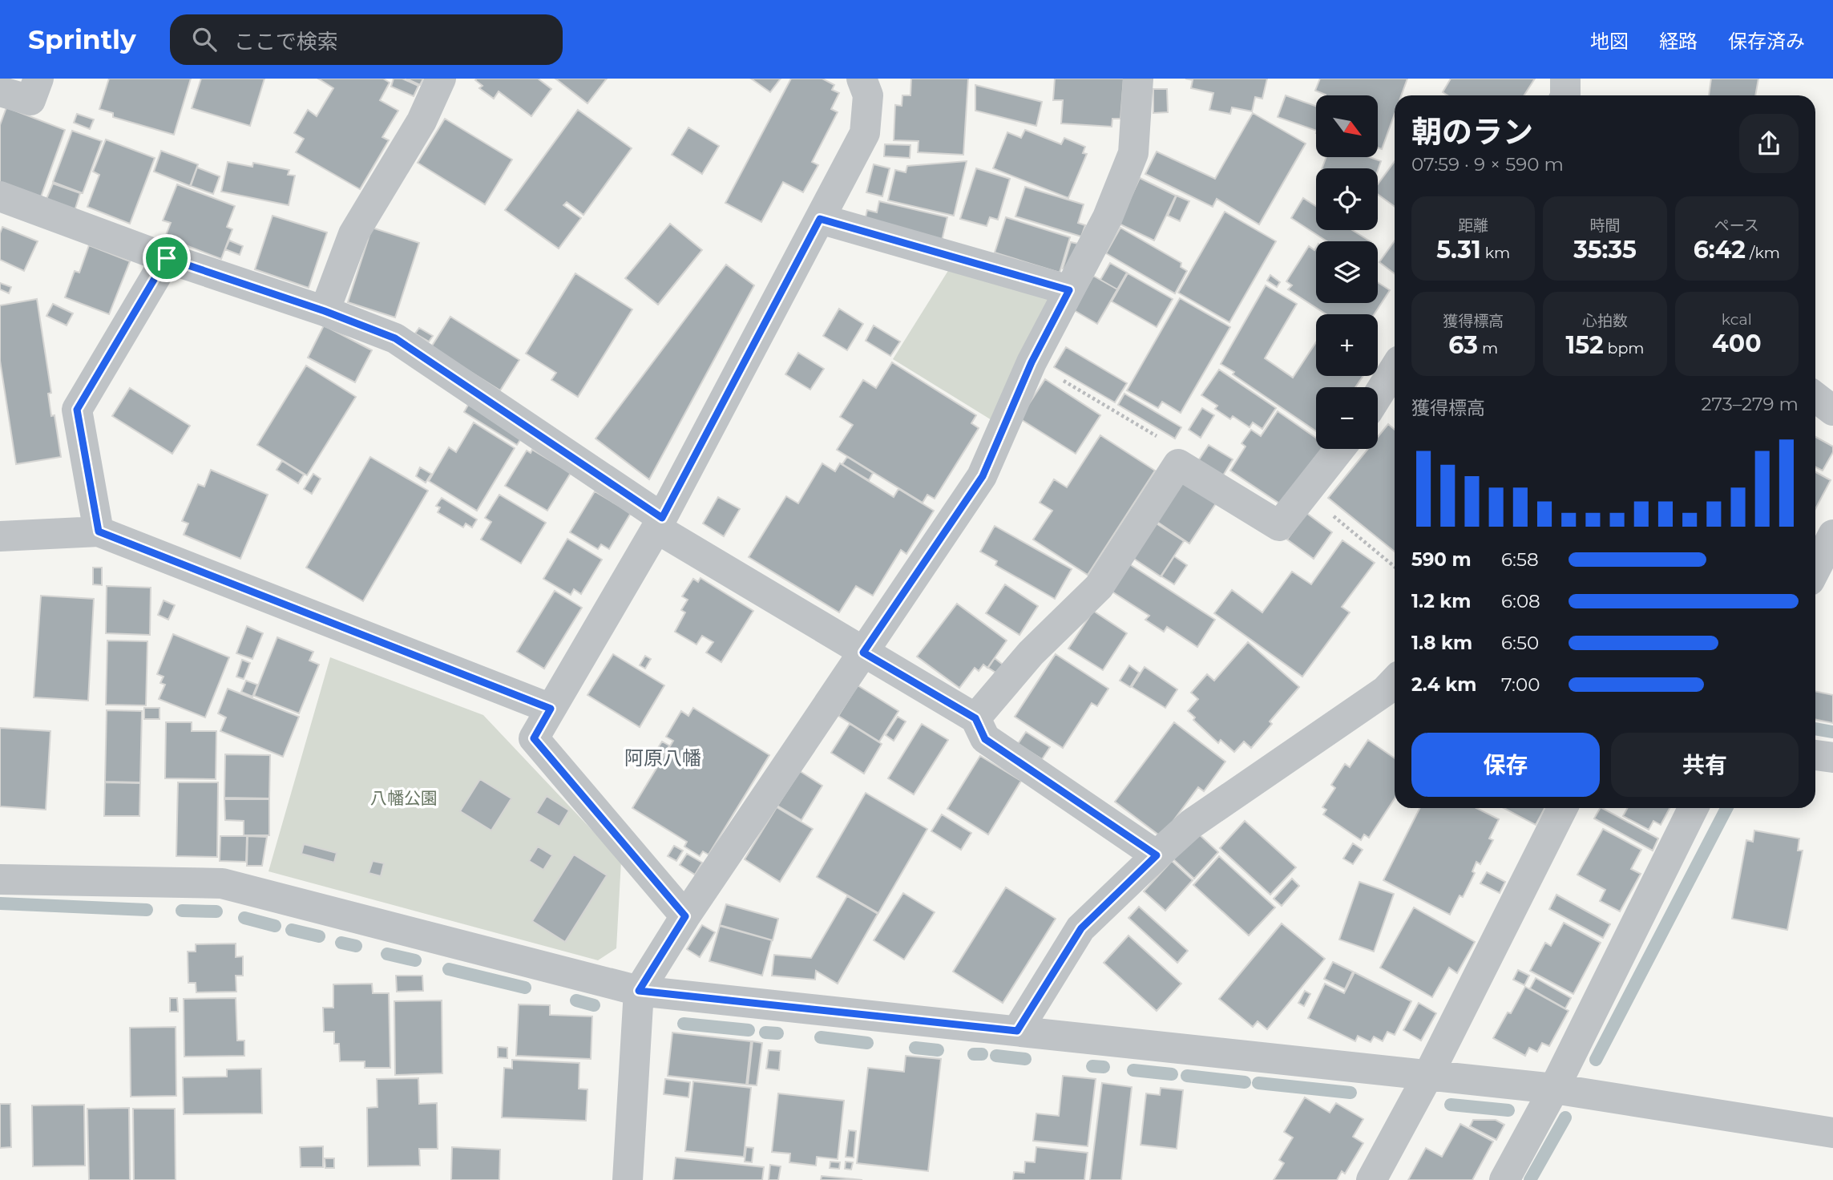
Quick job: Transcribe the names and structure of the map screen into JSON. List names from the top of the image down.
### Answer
{
  "districts": ["阿原八幡"],
  "parks": ["八幡公園"],
  "north": "bottom right",
  "page": {
    "header": "Sprintly",
    "search": "ここで検索",
    "nav": ["地図", "経路", "保存済み"],
    "map_buttons": ["+", "−"],
    "heading": ["朝のラン", "07:59 · 9 × 590 m"],
    "stats": [
      ["距離", "5.31 km"],
      ["時間", "35:35"],
      ["ペース", "6:42 /km"],
      ["獲得標高", "63 m"],
      ["心拍数", "152 bpm"],
      ["kcal", "400"]
    ],
    "chart": ["獲得標高", "273–279 m"],
    "list": [
      {
        "name": "590 m",
        "note": "6:58"
      },
      {
        "name": "1.2 km",
        "note": "6:08"
      },
      {
        "name": "1.8 km",
        "note": "6:50"
      },
      {
        "name": "2.4 km",
        "note": "7:00"
      }
    ],
    "buttons": ["保存", "共有"]
  }
}
